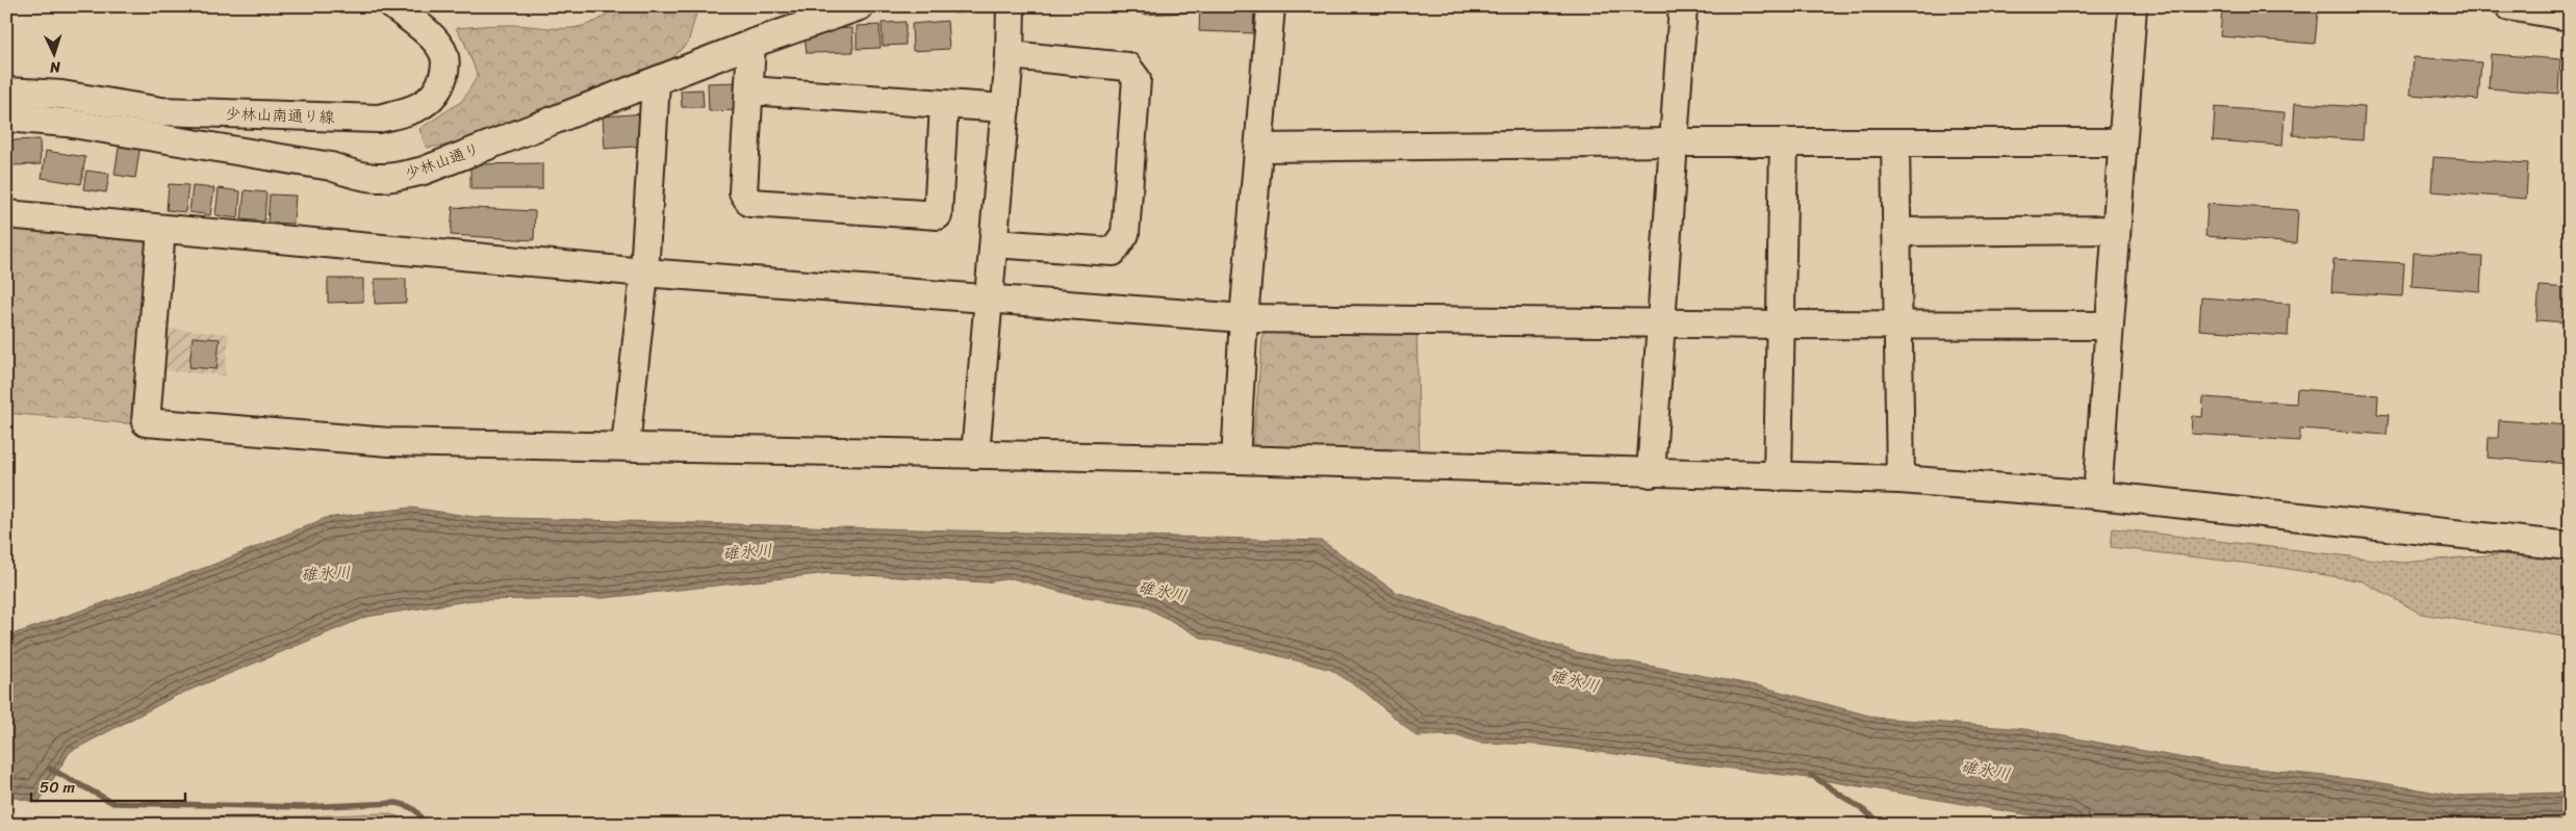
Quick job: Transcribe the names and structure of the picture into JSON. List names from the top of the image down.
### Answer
{
  "streets": {
    "street": ["少林山南通り線", "少林山通り"]
  },
  "water": ["碓氷川"],
  "scale_bar": "50 m",
  "north": "bottom"
}
